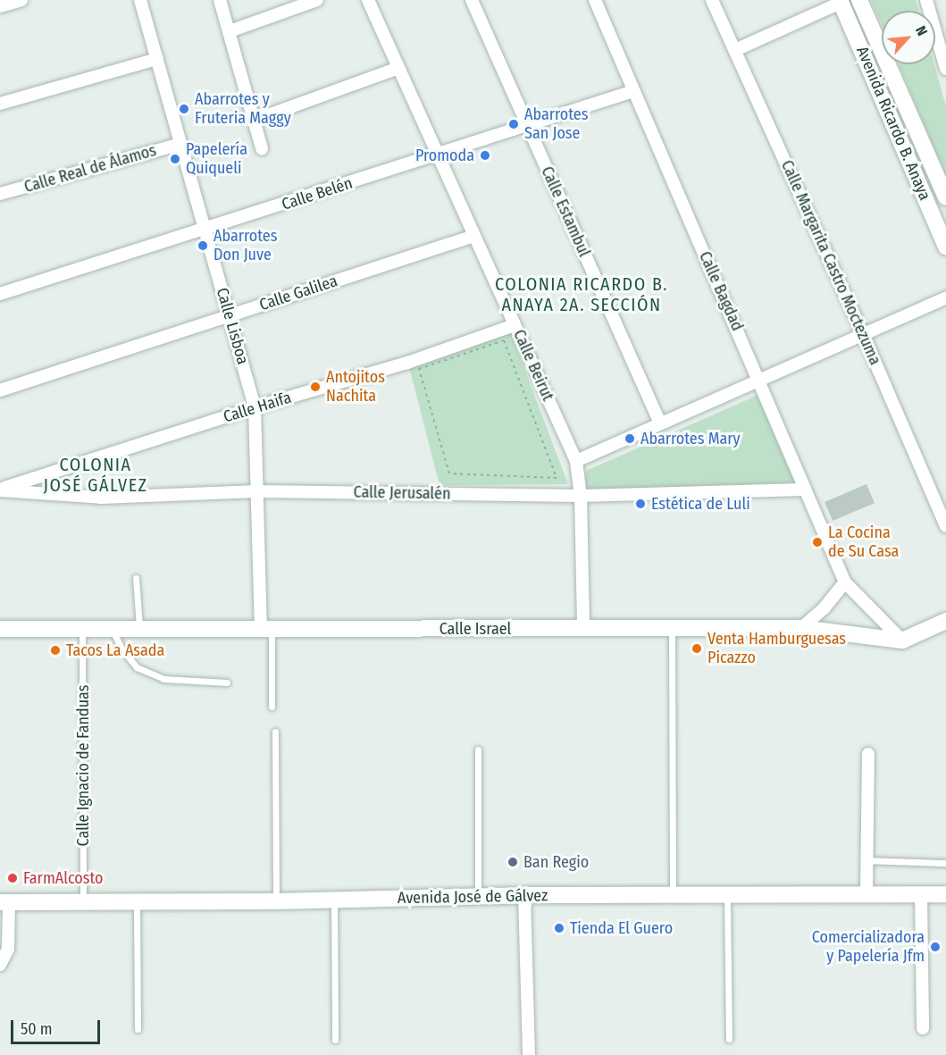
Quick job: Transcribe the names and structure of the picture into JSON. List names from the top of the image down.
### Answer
{
  "streets": {
    "main road": ["Avenida Ricardo B. Anaya", "Calle Israel", "Avenida José de Gálvez"],
    "street": [
      "Calle Real de Álamos",
      "Calle Belén",
      "Calle Estambul",
      "Calle Margarita Castro Moctezuma",
      "Calle Bagdad",
      "Calle Galilea",
      "Calle Lisboa",
      "Calle Beirut",
      "Calle Haifa",
      "Calle Jerusalén"
    ],
    "lane": ["Calle Ignacio de Fanduas"]
  },
  "crossings": [
    ["Calle Real de Álamos", "Calle Lisboa"],
    ["Calle Belén", "Calle Estambul"],
    ["Calle Belén", "Calle Bagdad"],
    ["Calle Belén", "Calle Lisboa"],
    ["Calle Belén", "Calle Beirut"],
    ["Calle Bagdad", "Calle Jerusalén"],
    ["Calle Bagdad", "Calle Israel"],
    ["Calle Galilea", "Calle Lisboa"],
    ["Calle Galilea", "Calle Beirut"],
    ["Calle Lisboa", "Calle Haifa"],
    ["Calle Lisboa", "Calle Jerusalén"],
    ["Calle Lisboa", "Calle Israel"],
    ["Calle Beirut", "Calle Haifa"],
    ["Calle Beirut", "Calle Jerusalén"],
    ["Calle Beirut", "Calle Israel"],
    ["Calle Haifa", "Calle Jerusalén"],
    ["Calle Israel", "Calle Ignacio de Fanduas"],
    ["Calle Ignacio de Fanduas", "Avenida José de Gálvez"]
  ],
  "districts": ["COLONIA RICARDO B. ANAYA 2A. SECCIÓN", "COLONIA JOSÉ GÁLVEZ"],
  "places": [
    "Abarrotes y Fruteria Maggy",
    "Abarrotes San Jose",
    "Promoda",
    "Papelería Quiqueli",
    "Abarrotes Don Juve",
    "Antojitos Nachita",
    "Abarrotes Mary",
    "Estética de Luli",
    "La Cocina de Su Casa",
    "Venta Hamburguesas Picazzo",
    "Tacos La Asada",
    "Ban Regio",
    "FarmAlcosto",
    "Tienda El Guero",
    "Comercializadora y Papelería Jfm"
  ],
  "scale_bar": "50 m",
  "north": "top right"
}
